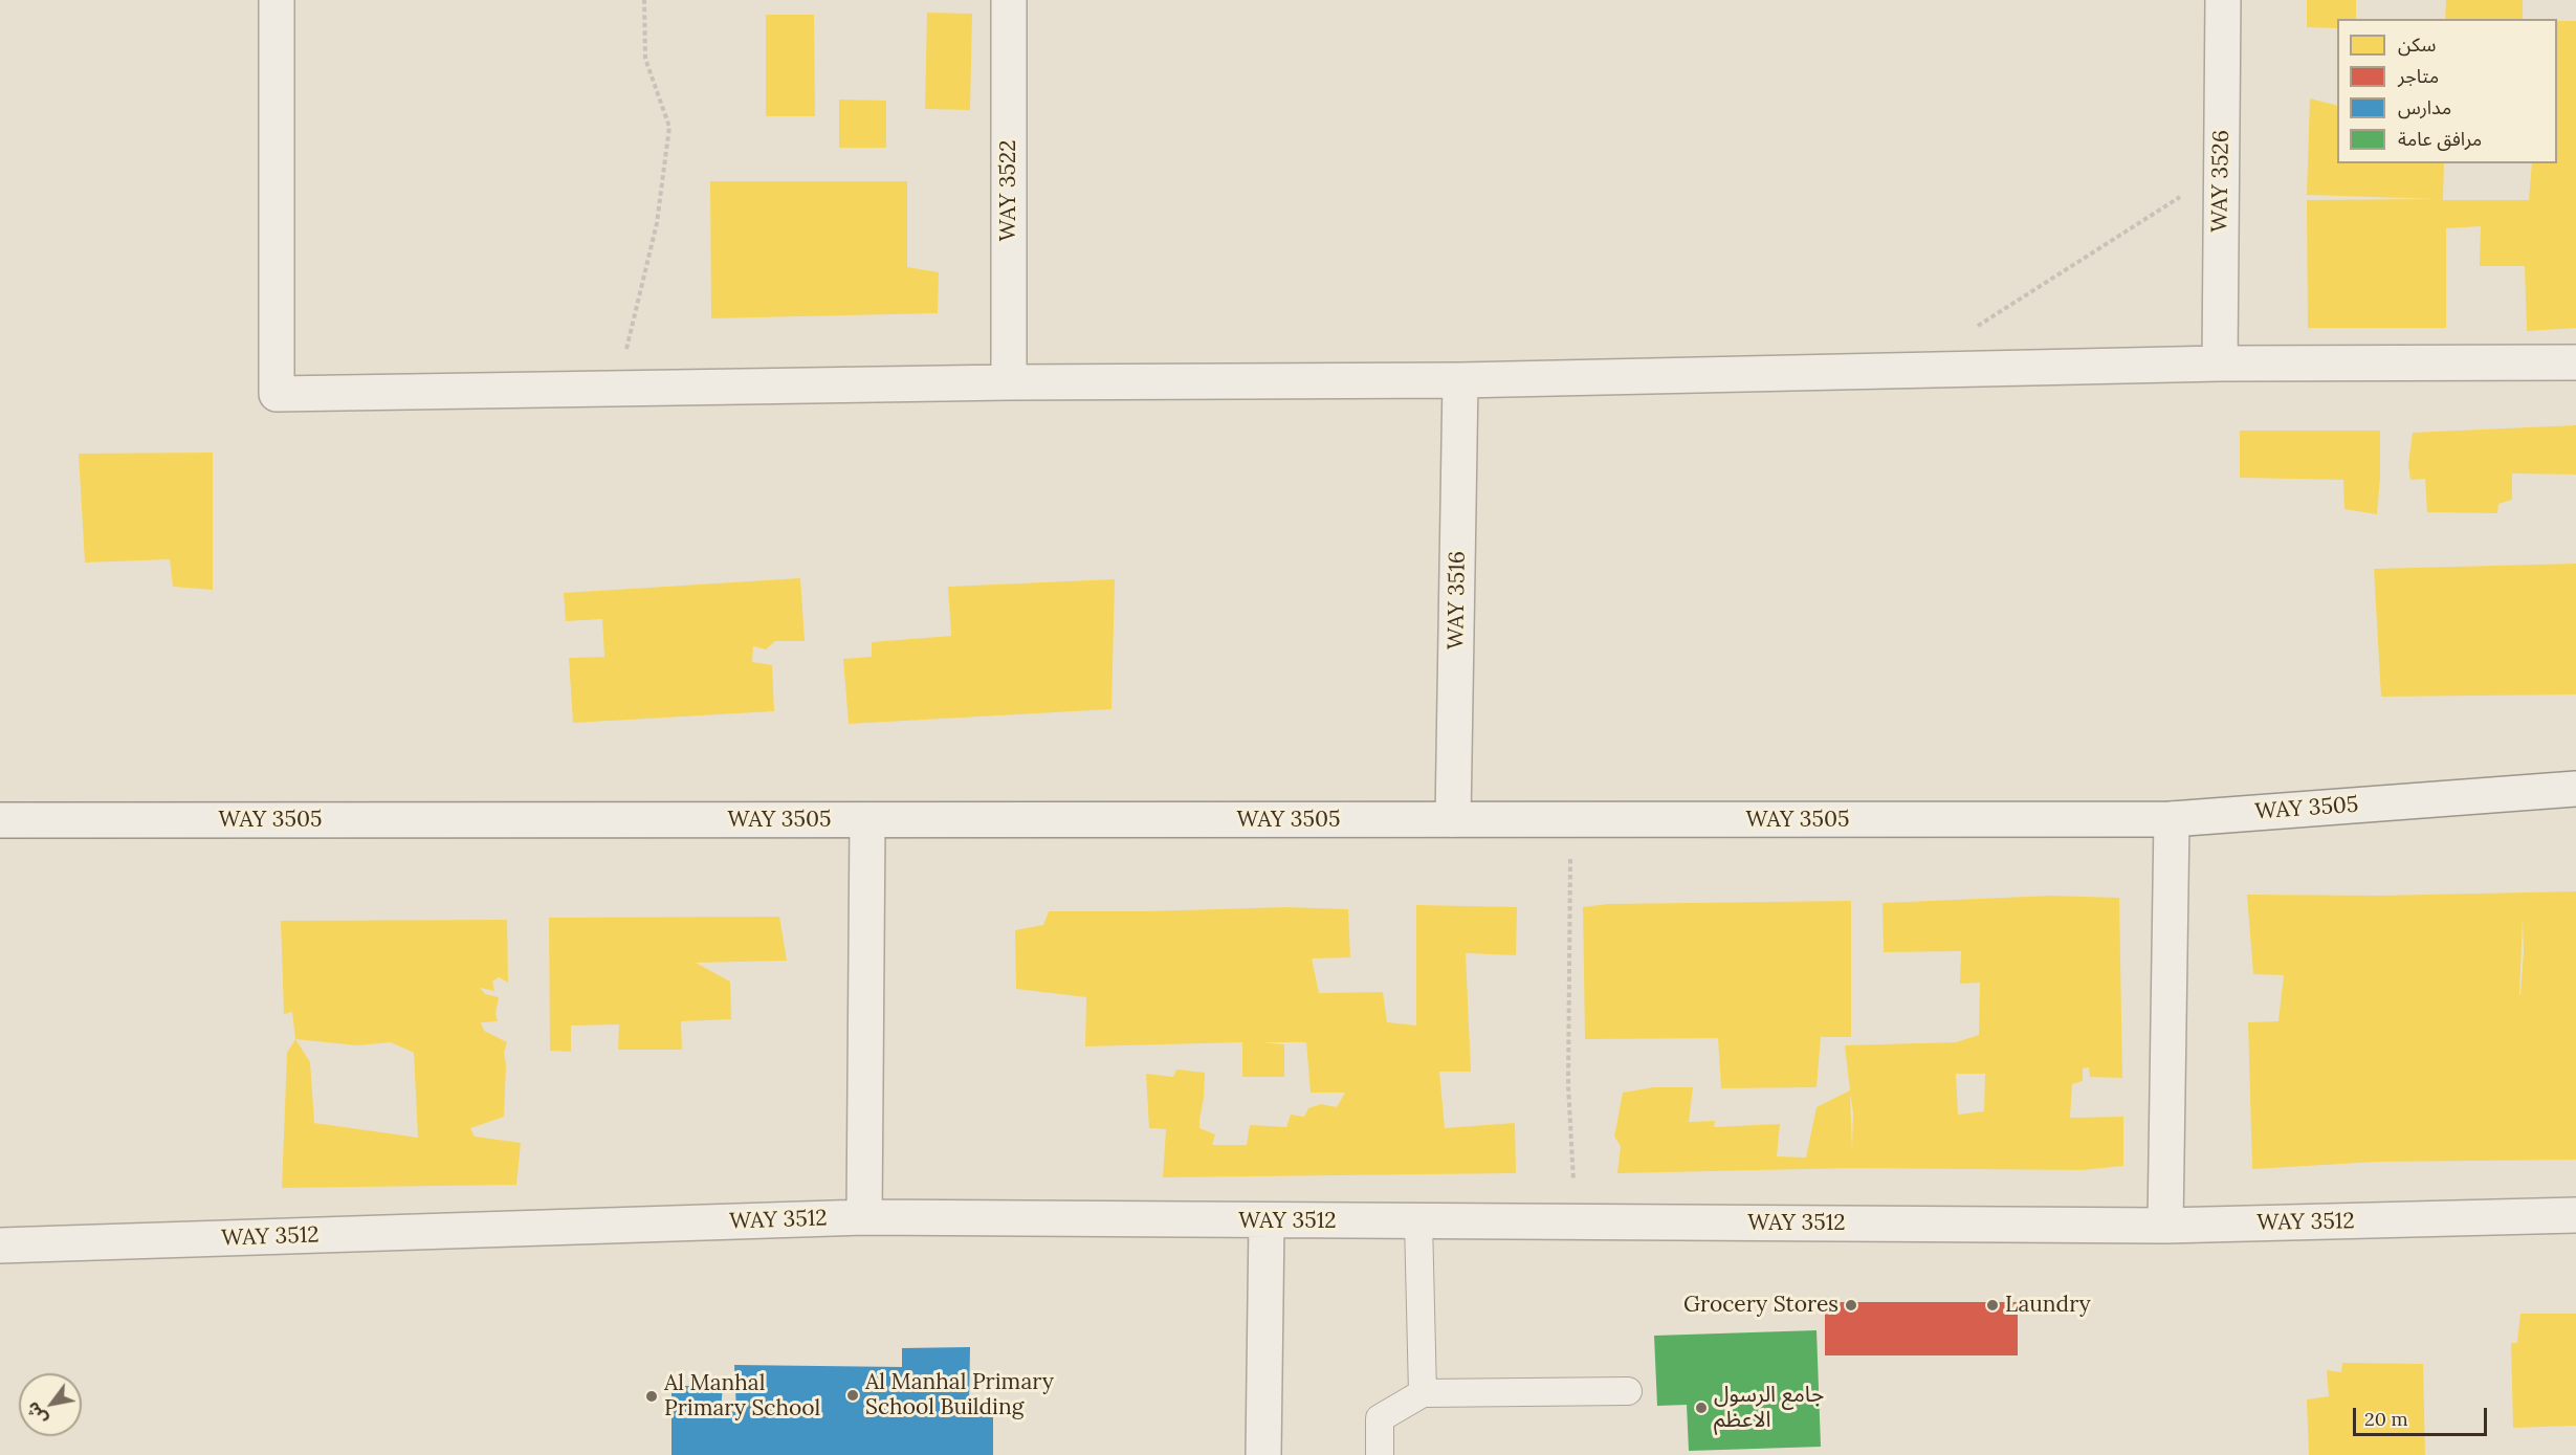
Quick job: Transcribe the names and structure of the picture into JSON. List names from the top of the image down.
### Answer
{
  "streets": {
    "street": [
      "WAY 3526",
      "WAY 3522",
      "WAY 3516",
      "WAY 3505",
      "WAY 3512"
    ]
  },
  "crossings": [
    ["WAY 3516", "WAY 3505"]
  ],
  "places": [
    "Grocery Stores",
    "Laundry",
    "Al Manhal Primary School Building",
    "Al Manhal Primary School",
    "جامع الرسول الاعظم"
  ],
  "legend": [
    "سكن",
    "متاجر",
    "مدارس",
    "مرافق عامة"
  ],
  "scale_bar": "20 m",
  "north": "bottom left"
}
